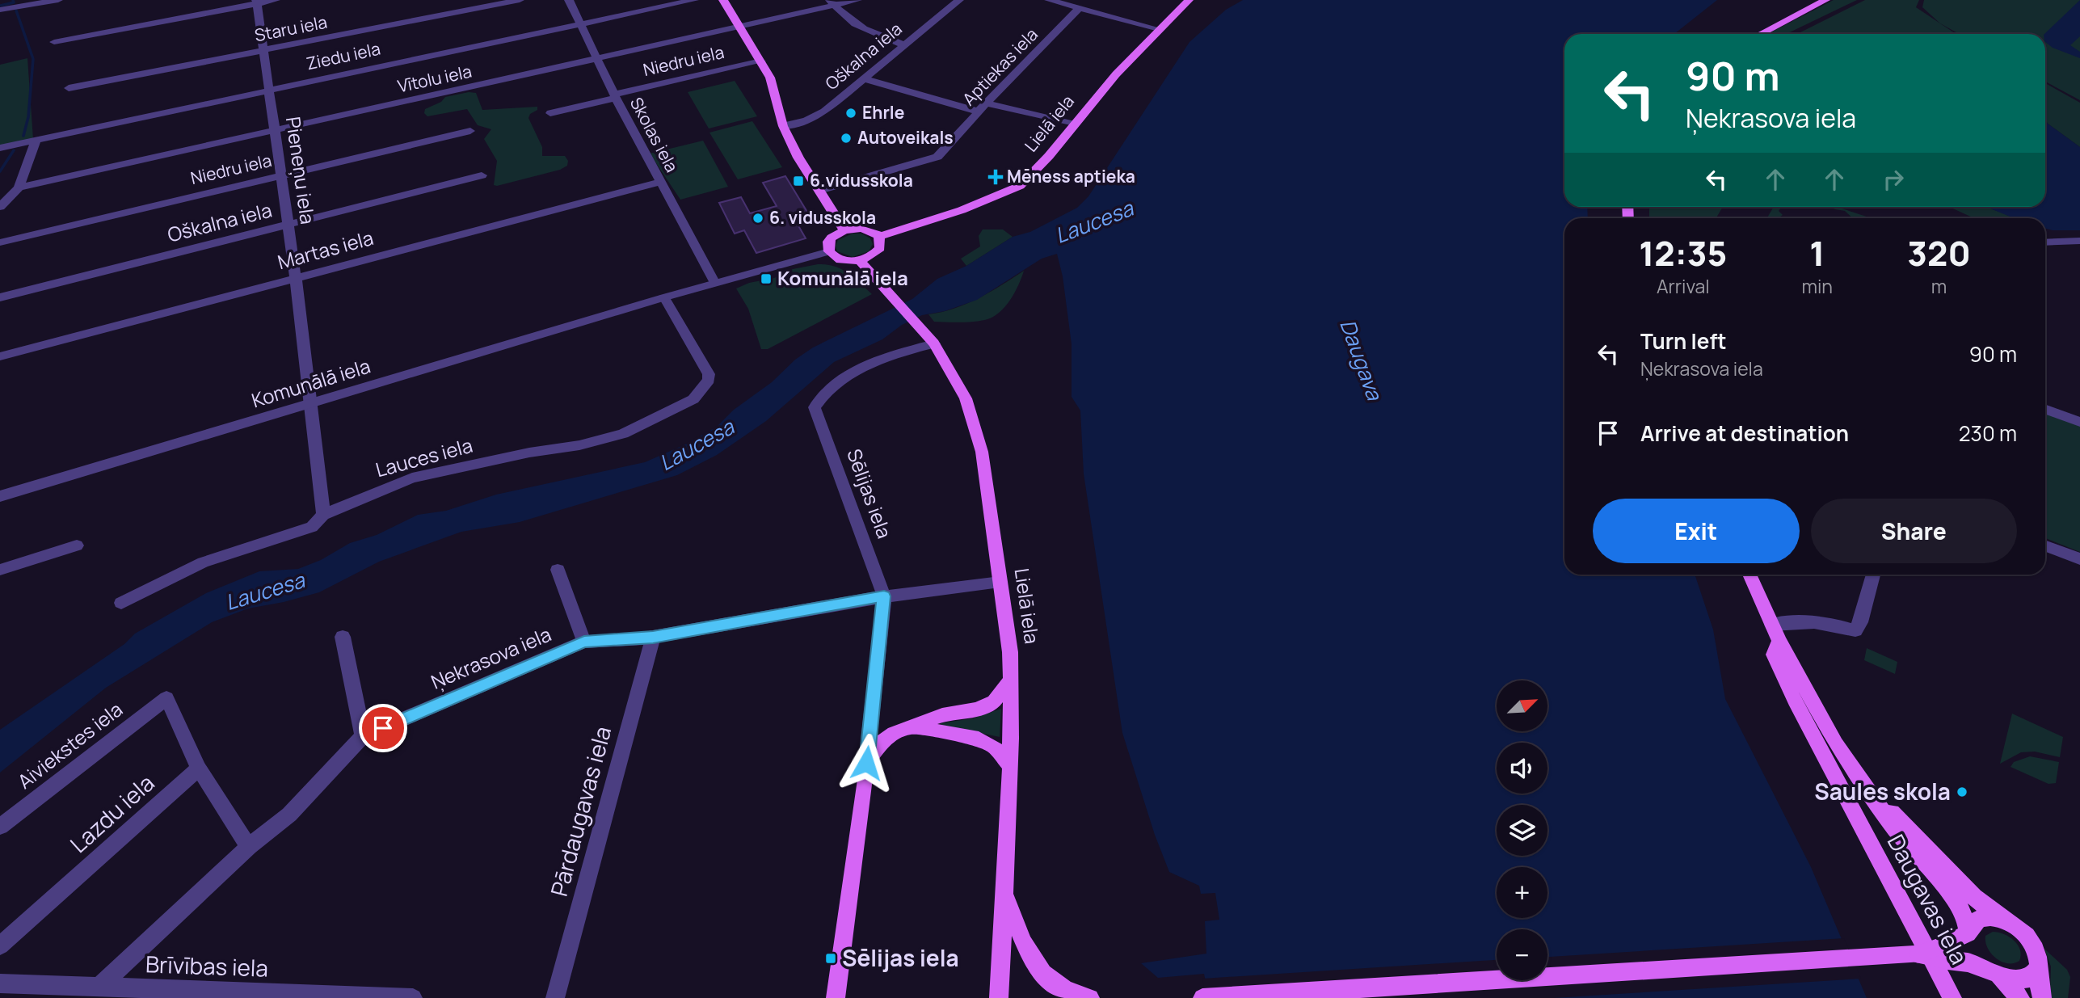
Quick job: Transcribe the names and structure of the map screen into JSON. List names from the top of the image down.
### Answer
{
  "streets": {
    "main road": ["Lielā iela", "Sēlijas iela", "Daugavas iela"],
    "street": [
      "Staru iela",
      "Ziedu iela",
      "Oškalna iela",
      "Niedru iela",
      "Aptiekas iela",
      "Vītolu iela",
      "Skolas iela",
      "Pieneņu iela",
      "Martas iela",
      "Komunālā iela",
      "Lauces iela",
      "Ņekrasova iela",
      "Aiviekstes iela",
      "Pārdaugavas iela",
      "Lazdu iela",
      "Brīvības iela"
    ]
  },
  "crossings": [
    ["Staru iela", "Pieneņu iela"],
    ["Ziedu iela", "Skolas iela"],
    ["Ziedu iela", "Pieneņu iela"],
    ["Oškalna iela", "Pieneņu iela"],
    ["Niedru iela", "Skolas iela"],
    ["Niedru iela", "Pieneņu iela"],
    ["Vītolu iela", "Skolas iela"],
    ["Vītolu iela", "Pieneņu iela"],
    ["Lielā iela", "Komunālā iela"],
    ["Lielā iela", "Sēlijas iela"],
    ["Lielā iela", "Ņekrasova iela"],
    ["Skolas iela", "Martas iela"],
    ["Skolas iela", "Komunālā iela"],
    ["Pieneņu iela", "Martas iela"],
    ["Pieneņu iela", "Komunālā iela"],
    ["Pieneņu iela", "Lauces iela"],
    ["Komunālā iela", "Lauces iela"],
    ["Sēlijas iela", "Ņekrasova iela"],
    ["Ņekrasova iela", "Pārdaugavas iela"],
    ["Ņekrasova iela", "Brīvības iela"],
    ["Aiviekstes iela", "Lazdu iela"]
  ],
  "water": ["Laucesa", "Daugava"],
  "places": {
    "other": [
      "Ehrle",
      "Autoveikals",
      "6. vidusskola",
      "Saules skola"
    ],
    "health": ["Mēness aptieka"],
    "transit": ["6.vidusskola", "Komunālā iela", "Sēlijas iela"]
  },
  "north": "top right",
  "page": {
    "turn": ["90 m", "Ņekrasova iela"],
    "eta": [
      "12:35",
      "Arrival",
      "1",
      "min",
      "320",
      "m"
    ],
    "list": [
      {
        "name": "Turn left",
        "note": "Ņekrasova iela",
        "value": "90 m"
      },
      {
        "name": "Arrive at destination",
        "value": "230 m"
      }
    ],
    "buttons": ["Exit", "Share"],
    "map_buttons": ["+", "−"]
  }
}
